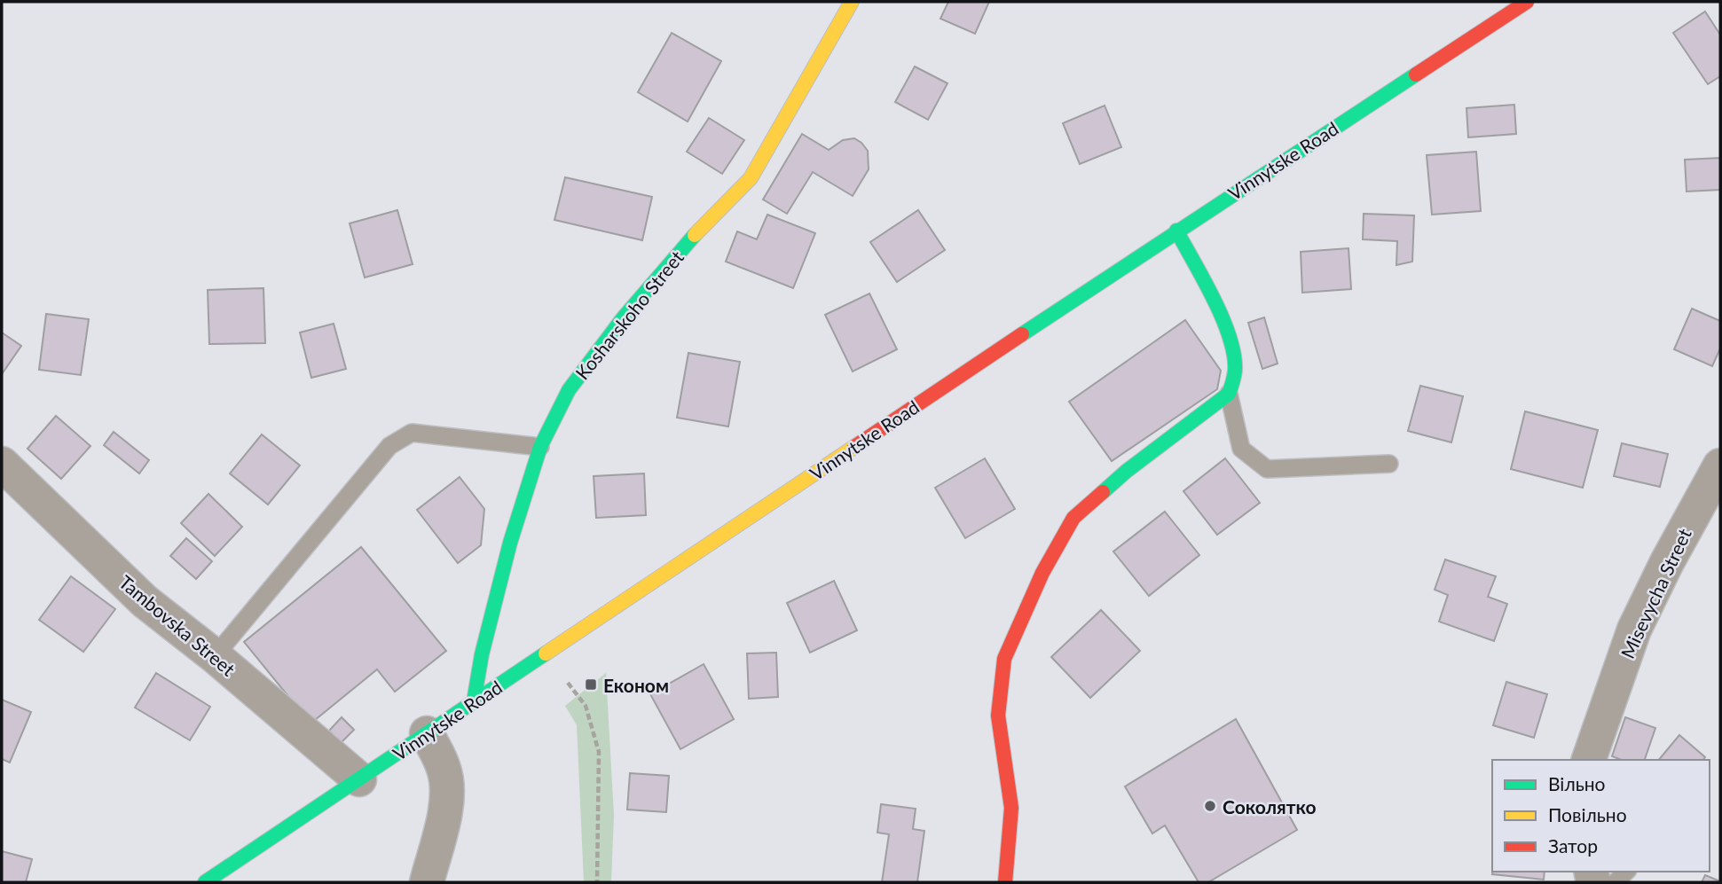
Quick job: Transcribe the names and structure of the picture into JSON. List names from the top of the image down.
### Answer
{
  "streets": {
    "main road": ["Vinnytske Road", "Kosharskoho Street"],
    "street": ["Misevycha Street", "Tambovska Street"]
  },
  "crossings": [
    ["Vinnytske Road", "Kosharskoho Street"],
    ["Vinnytske Road", "Tambovska Street"]
  ],
  "places": {
    "transit": ["Економ"],
    "other": ["Соколятко"]
  },
  "legend": ["Вільно", "Повільно", "Затор"]
}
